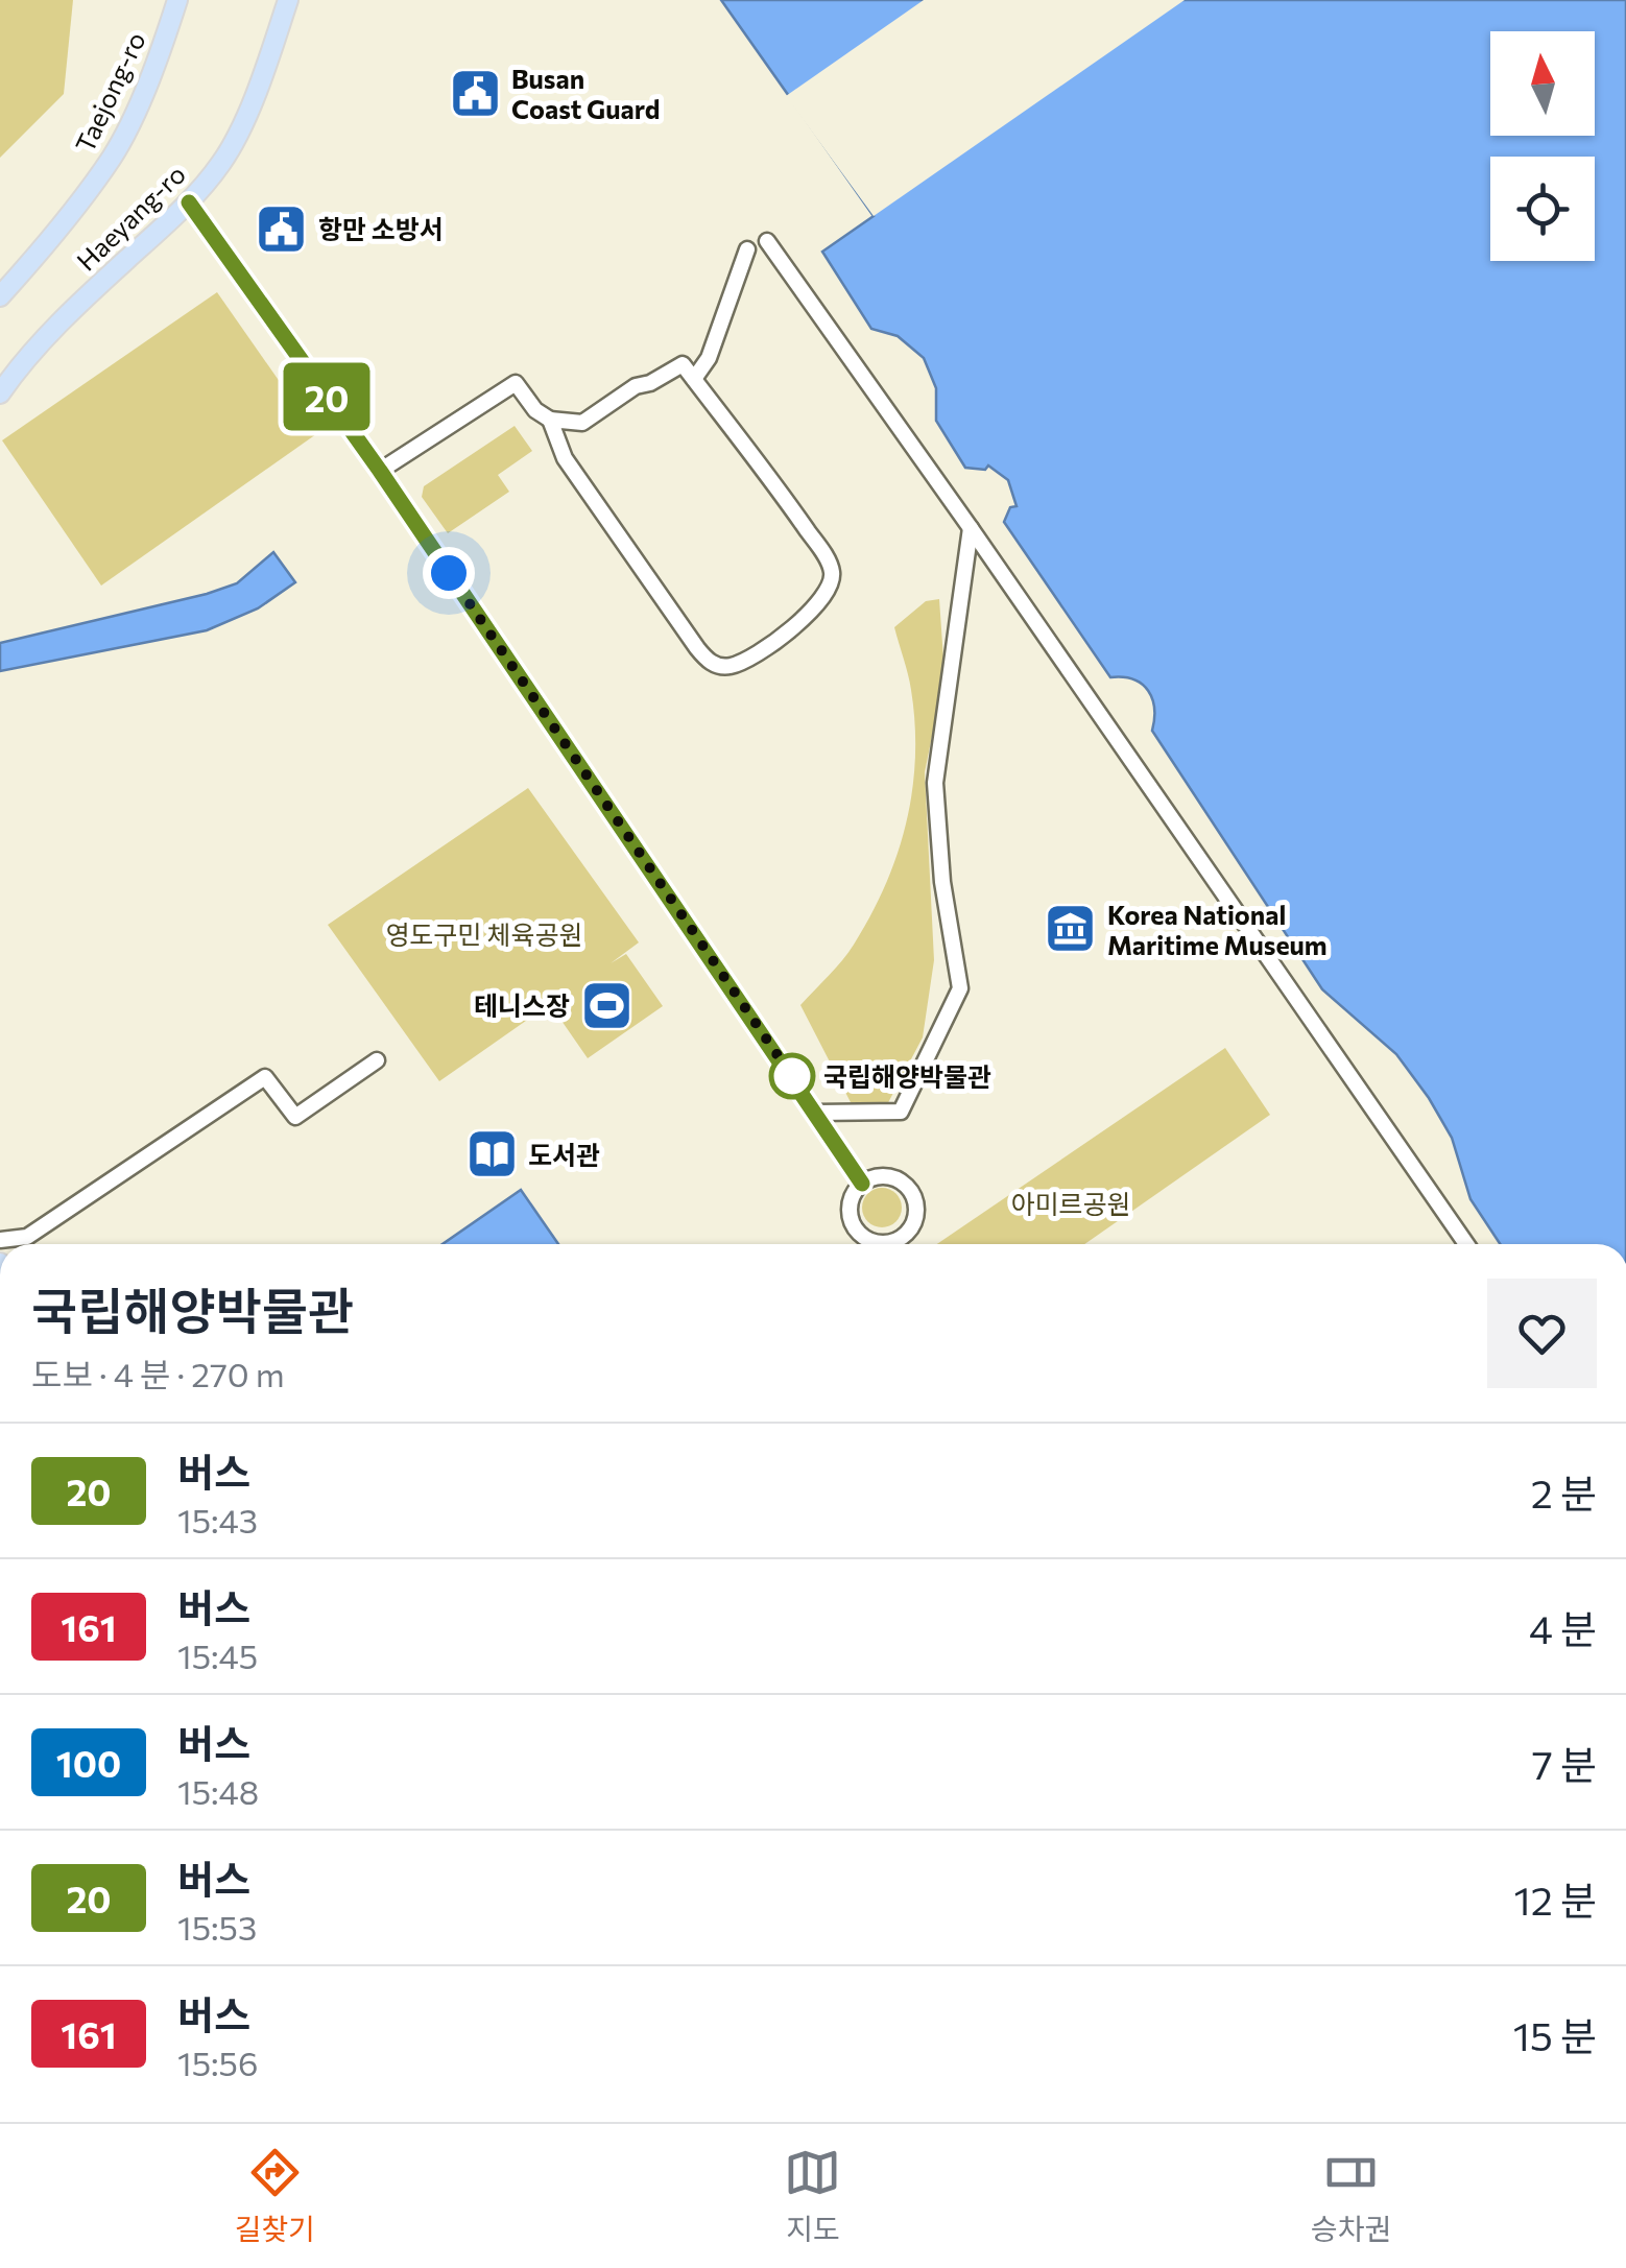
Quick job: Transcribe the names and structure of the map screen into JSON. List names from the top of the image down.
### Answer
{
  "streets": {
    "main road": ["Taejong-ro", "Haeyang-ro"]
  },
  "parks": ["영도구민 체육공원", "아미르공원"],
  "places": {
    "public building": ["Busan Coast Guard", "항만 소방서"],
    "museum": ["Korea National Maritime Museum"],
    "sports": ["테니스장"],
    "other": ["국립해양박물관"],
    "library": ["도서관"]
  },
  "lines": ["bus line 20"],
  "north": "top",
  "page": {
    "on_map": "20",
    "heading": ["국립해양박물관", "도보 · 4 분 · 270 m"],
    "list": [
      {
        "mark": "20",
        "name": "버스",
        "note": "15:43",
        "value": "2 분"
      },
      {
        "mark": "161",
        "name": "버스",
        "note": "15:45",
        "value": "4 분"
      },
      {
        "mark": "100",
        "name": "버스",
        "note": "15:48",
        "value": "7 분"
      },
      {
        "mark": "20",
        "name": "버스",
        "note": "15:53",
        "value": "12 분"
      },
      {
        "mark": "161",
        "name": "버스",
        "note": "15:56",
        "value": "15 분"
      }
    ],
    "tabs": ["길찾기", "지도", "승차권"]
  }
}
